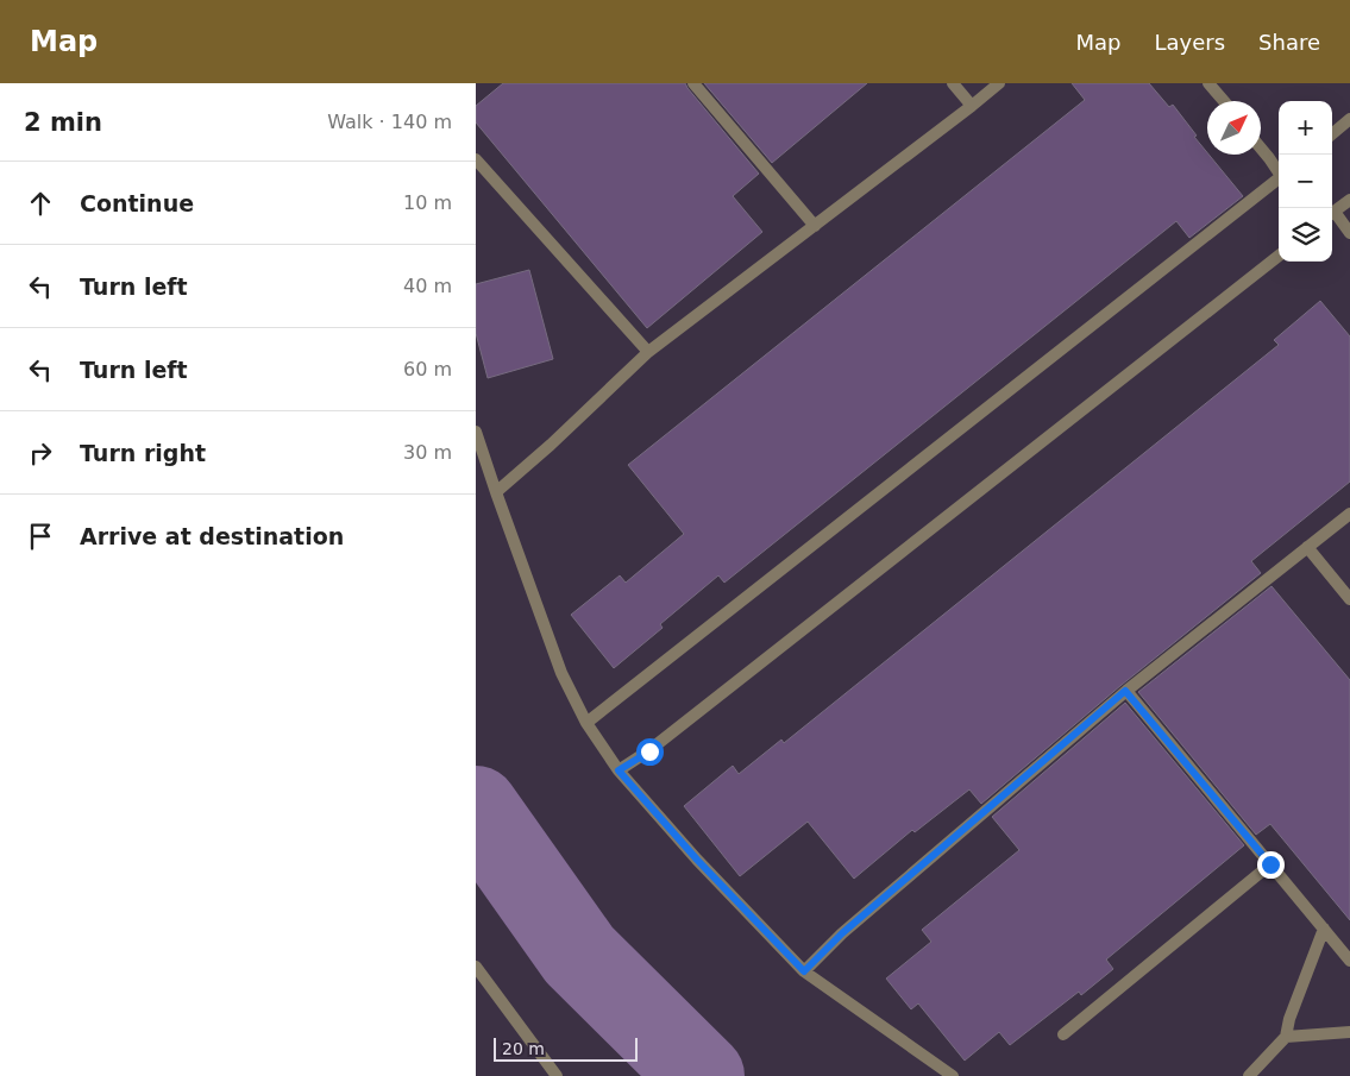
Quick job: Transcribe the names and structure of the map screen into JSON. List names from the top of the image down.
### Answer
{
  "scale_bar": "20 m",
  "north": "top right",
  "page": {
    "header": "Map",
    "nav": ["Map", "Layers", "Share"],
    "heading": ["2 min", "Walk · 140 m"],
    "map_buttons": ["+", "−"],
    "list": [
      ["Continue", "10 m"],
      ["Turn left", "40 m"],
      ["Turn left", "60 m"],
      ["Turn right", "30 m"],
      "Arrive at destination"
    ],
    "scale": "20 m"
  }
}
